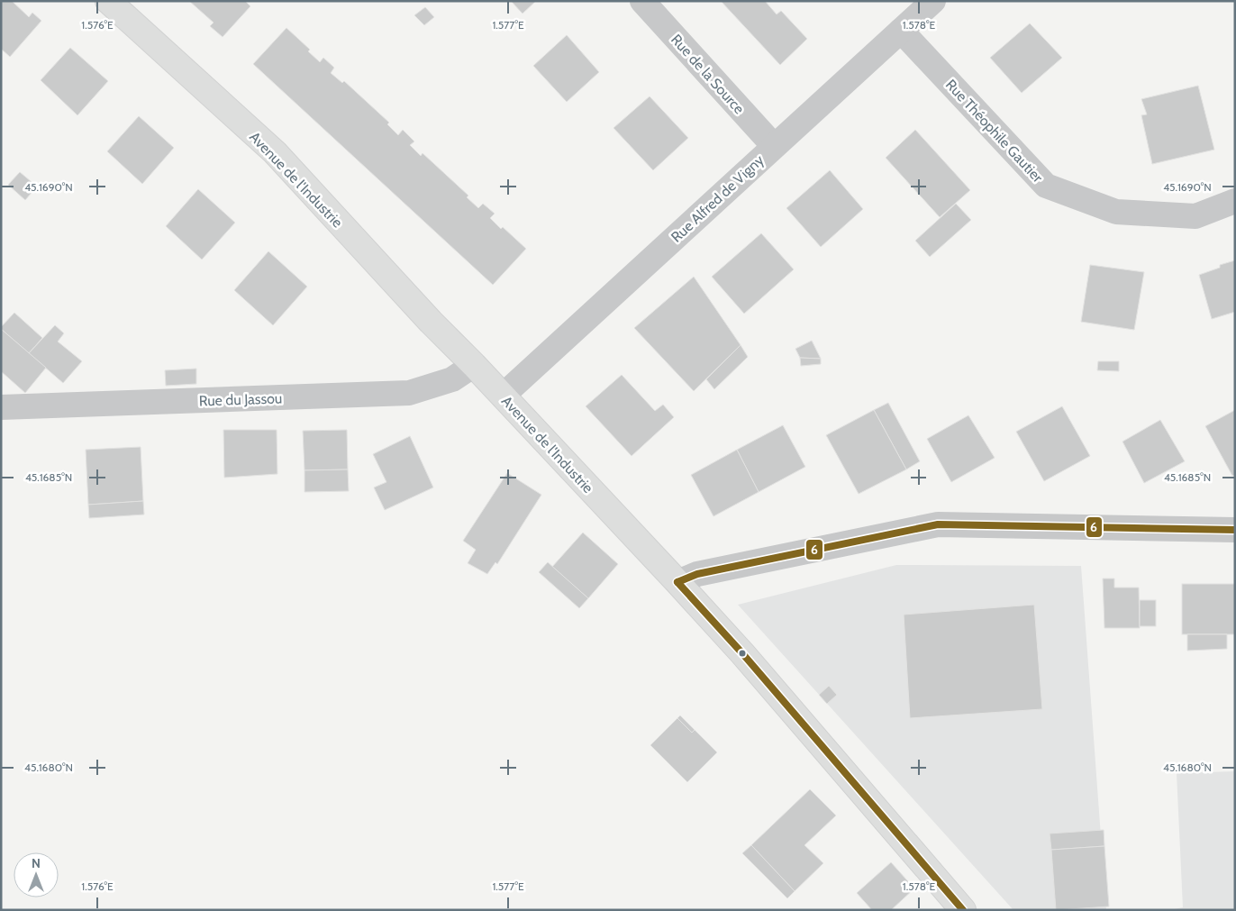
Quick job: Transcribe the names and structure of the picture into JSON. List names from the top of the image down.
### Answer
{
  "streets": {
    "main road": ["Avenue de l'Industrie"],
    "street": [
      "Rue de la Source",
      "Rue Théophile Gautier",
      "Rue Alfred de Vigny",
      "Rue du Jassou"
    ]
  },
  "crossings": [
    ["Rue de la Source", "Rue Alfred de Vigny"],
    ["Rue Théophile Gautier", "Rue Alfred de Vigny"],
    ["Avenue de l'Industrie", "Rue Alfred de Vigny"],
    ["Avenue de l'Industrie", "Rue du Jassou"]
  ],
  "lines": ["transit line 6"],
  "north": "top",
  "coordinates": [
    "1.576°E",
    "1.577°E",
    "1.578°E",
    "45.1690°N",
    "45.1685°N",
    "45.1680°N"
  ]
}
